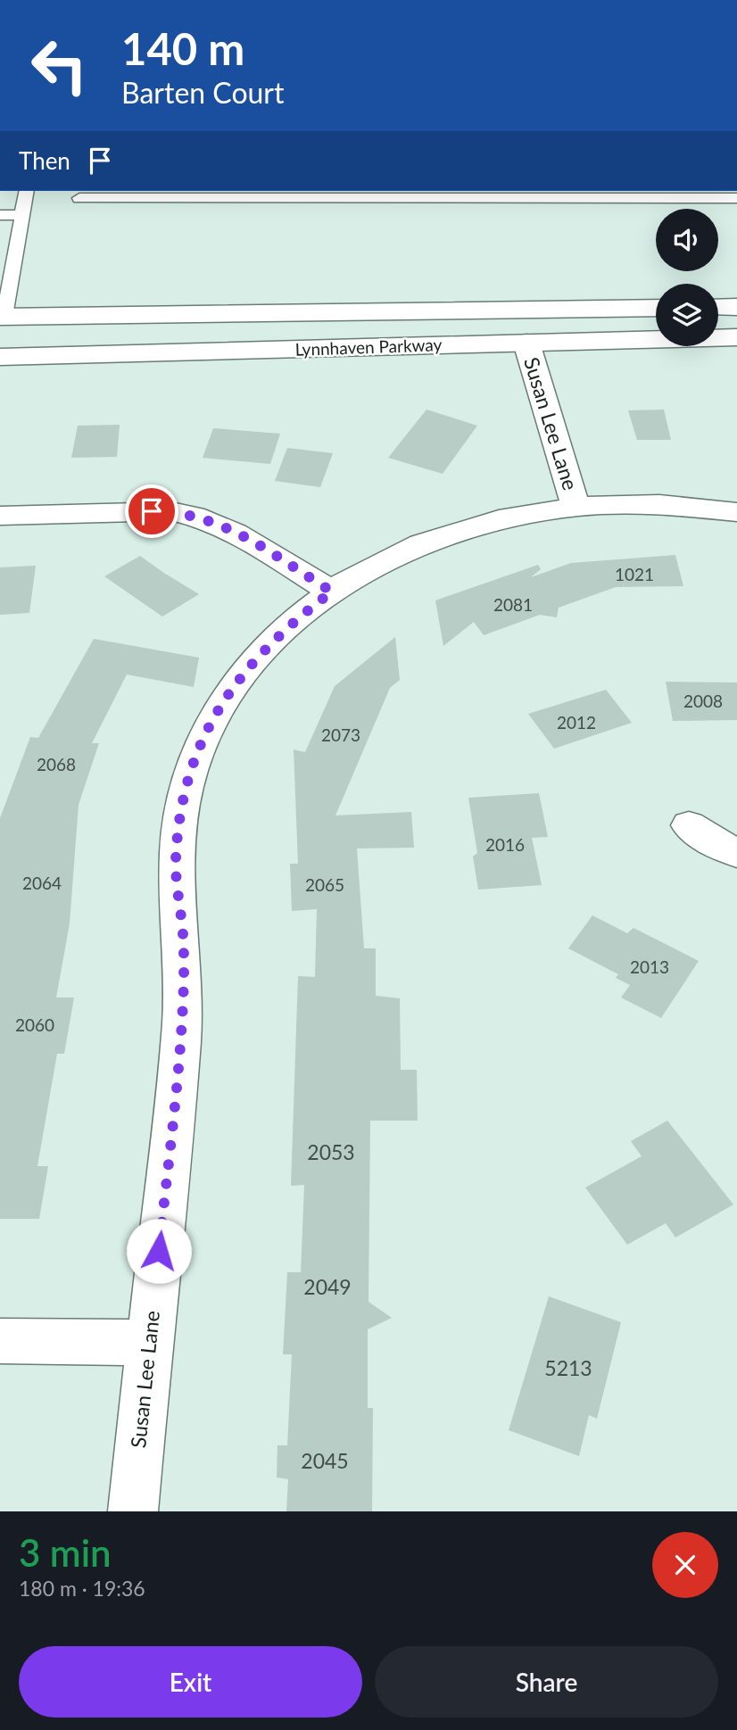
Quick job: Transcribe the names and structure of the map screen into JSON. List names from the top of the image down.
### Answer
{
  "streets": {
    "street": ["Lynnhaven Parkway", "Susan Lee Lane"]
  },
  "crossings": [
    ["Lynnhaven Parkway", "Susan Lee Lane"]
  ],
  "house_numbers": [
    "1021",
    "2081",
    "2008",
    "2012",
    "2073",
    "2068",
    "2016",
    "2064",
    "2065",
    "2013",
    "2060",
    "2053",
    "2049",
    "5213",
    "2045"
  ],
  "page": {
    "turn": ["140 m", "Barten Court"],
    "then": "Then",
    "heading": ["3 min", "180 m · 19:36"],
    "buttons": ["Exit", "Share"]
  }
}
